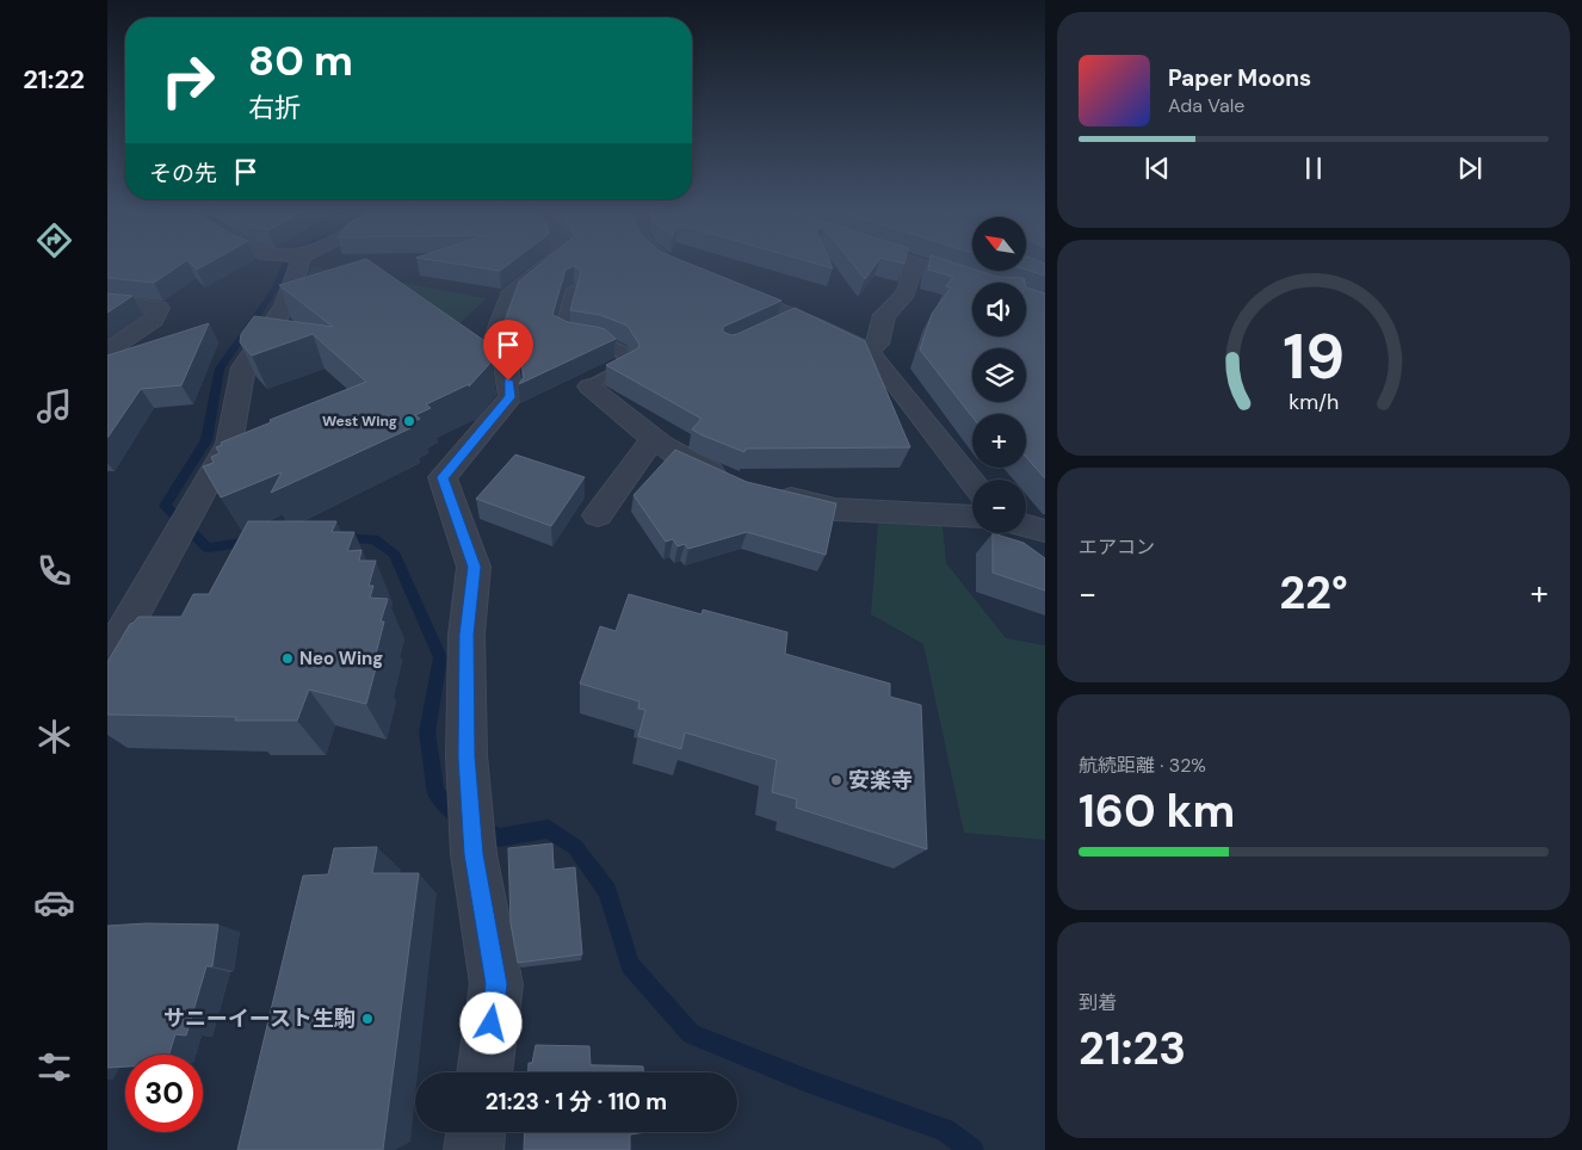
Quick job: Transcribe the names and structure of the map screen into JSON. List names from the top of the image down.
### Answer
{
  "places": [
    "West Wing",
    "Neo Wing",
    "安楽寺",
    "サニーイースト生駒"
  ],
  "north": "top left",
  "page": {
    "tabs": "21:22",
    "turn": ["80 m", "右折"],
    "song": ["Paper Moons", "Ada Vale"],
    "then": "その先",
    "map_buttons": ["+", "−"],
    "tile": [
      "エアコン",
      ["航続距離 · 32%", "160 km"],
      ["到着", "21:23"]
    ],
    "heat": ["−", "22°", "+"],
    "limit": "30",
    "trip": "21:23 · 1 分 · 110 m",
    "gauge": ["19", "km/h"]
  }
}
